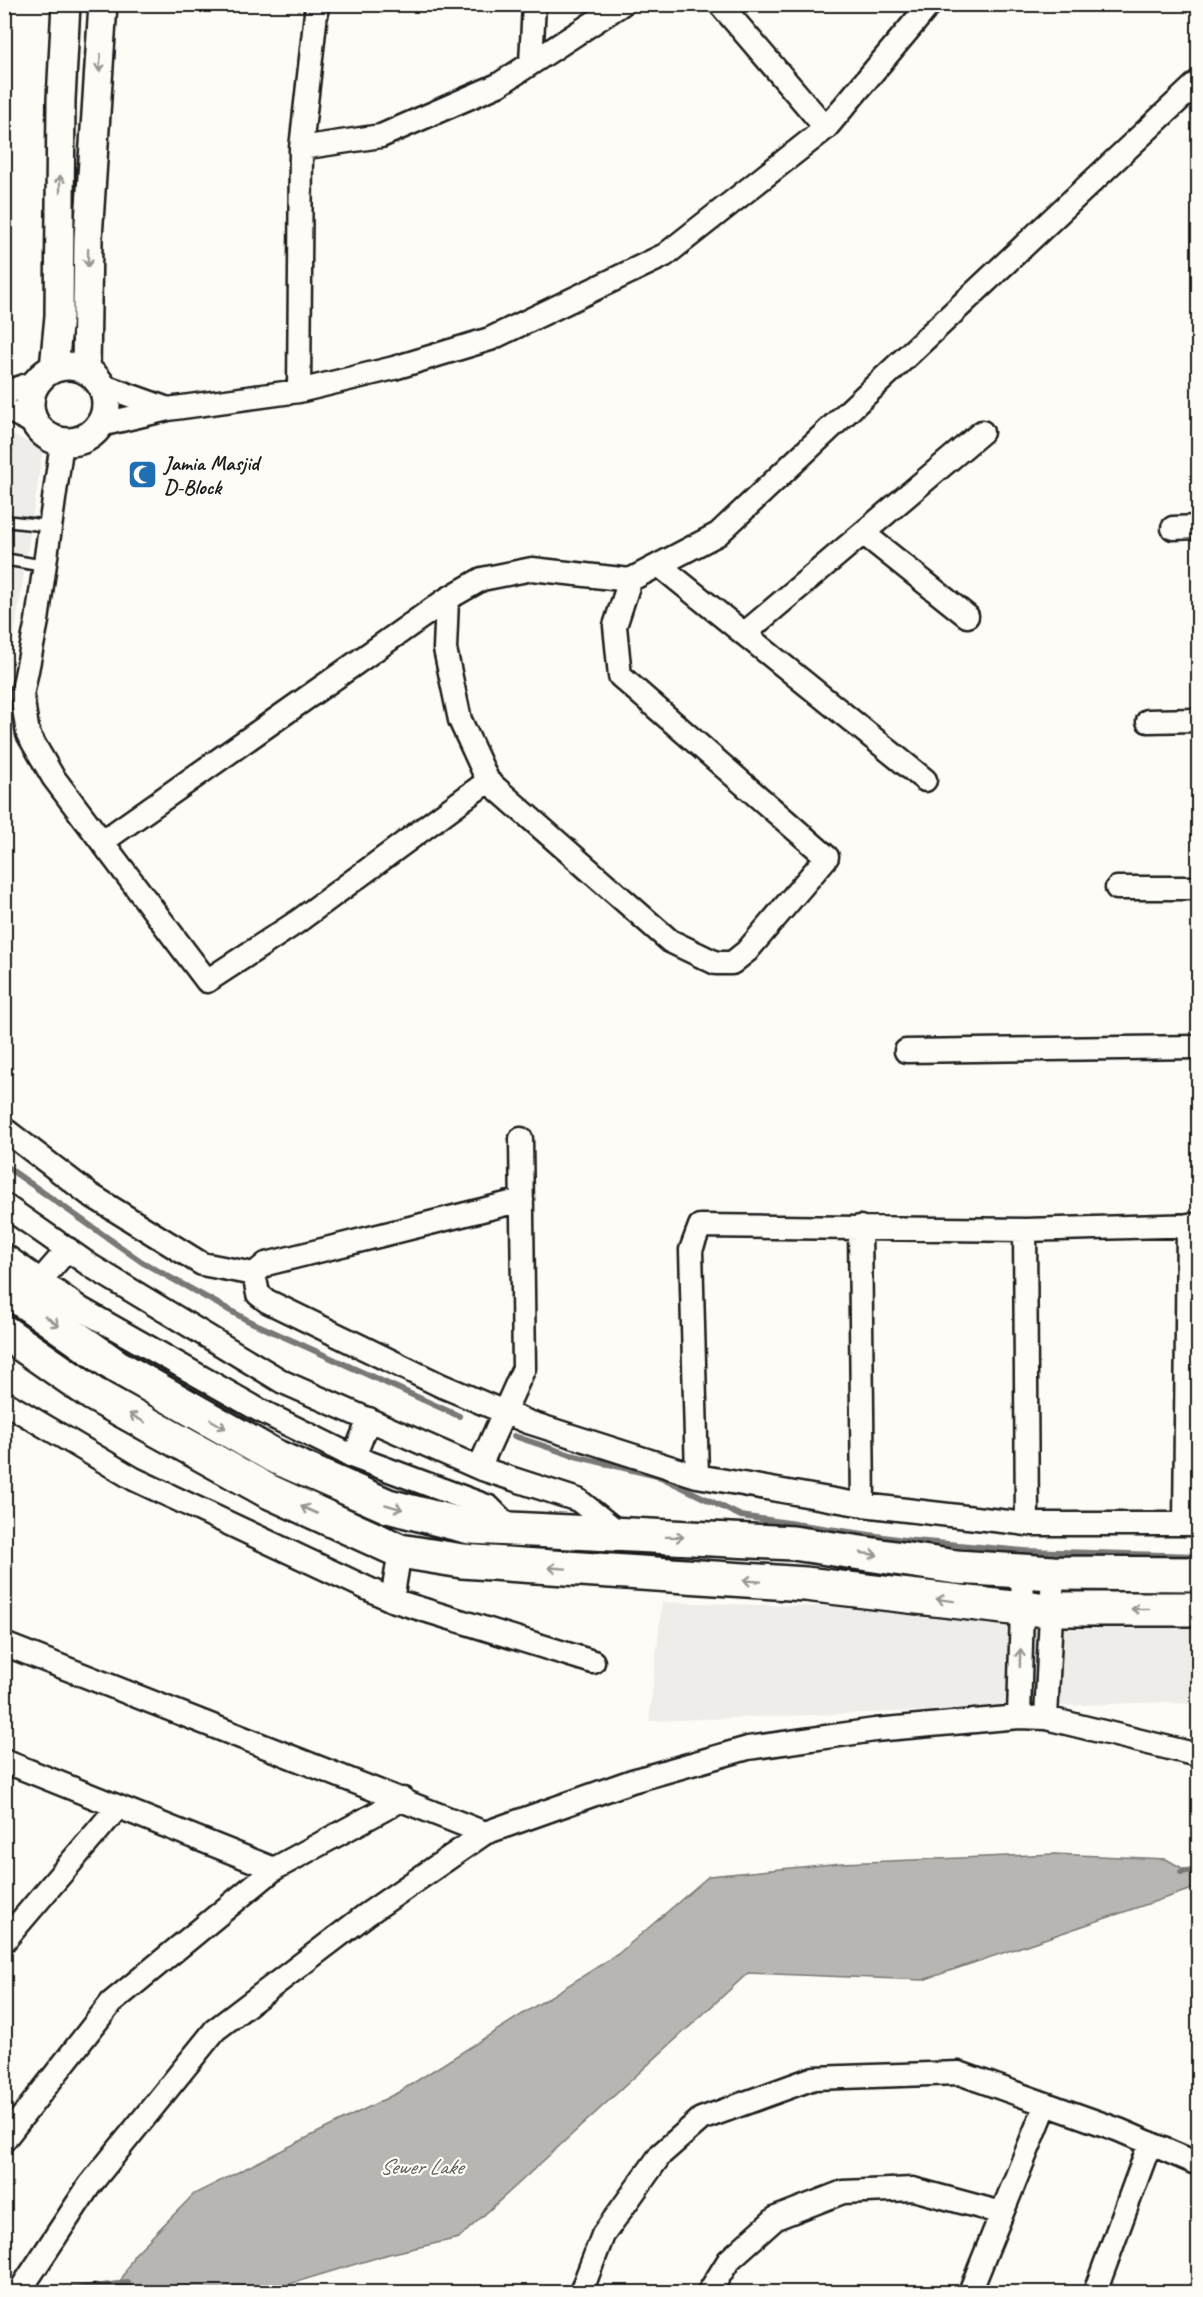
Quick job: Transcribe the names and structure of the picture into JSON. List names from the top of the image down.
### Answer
{
  "water": ["Sewer Lake"],
  "places": {
    "mosque": ["Jamia Masjid D-Block"]
  }
}
